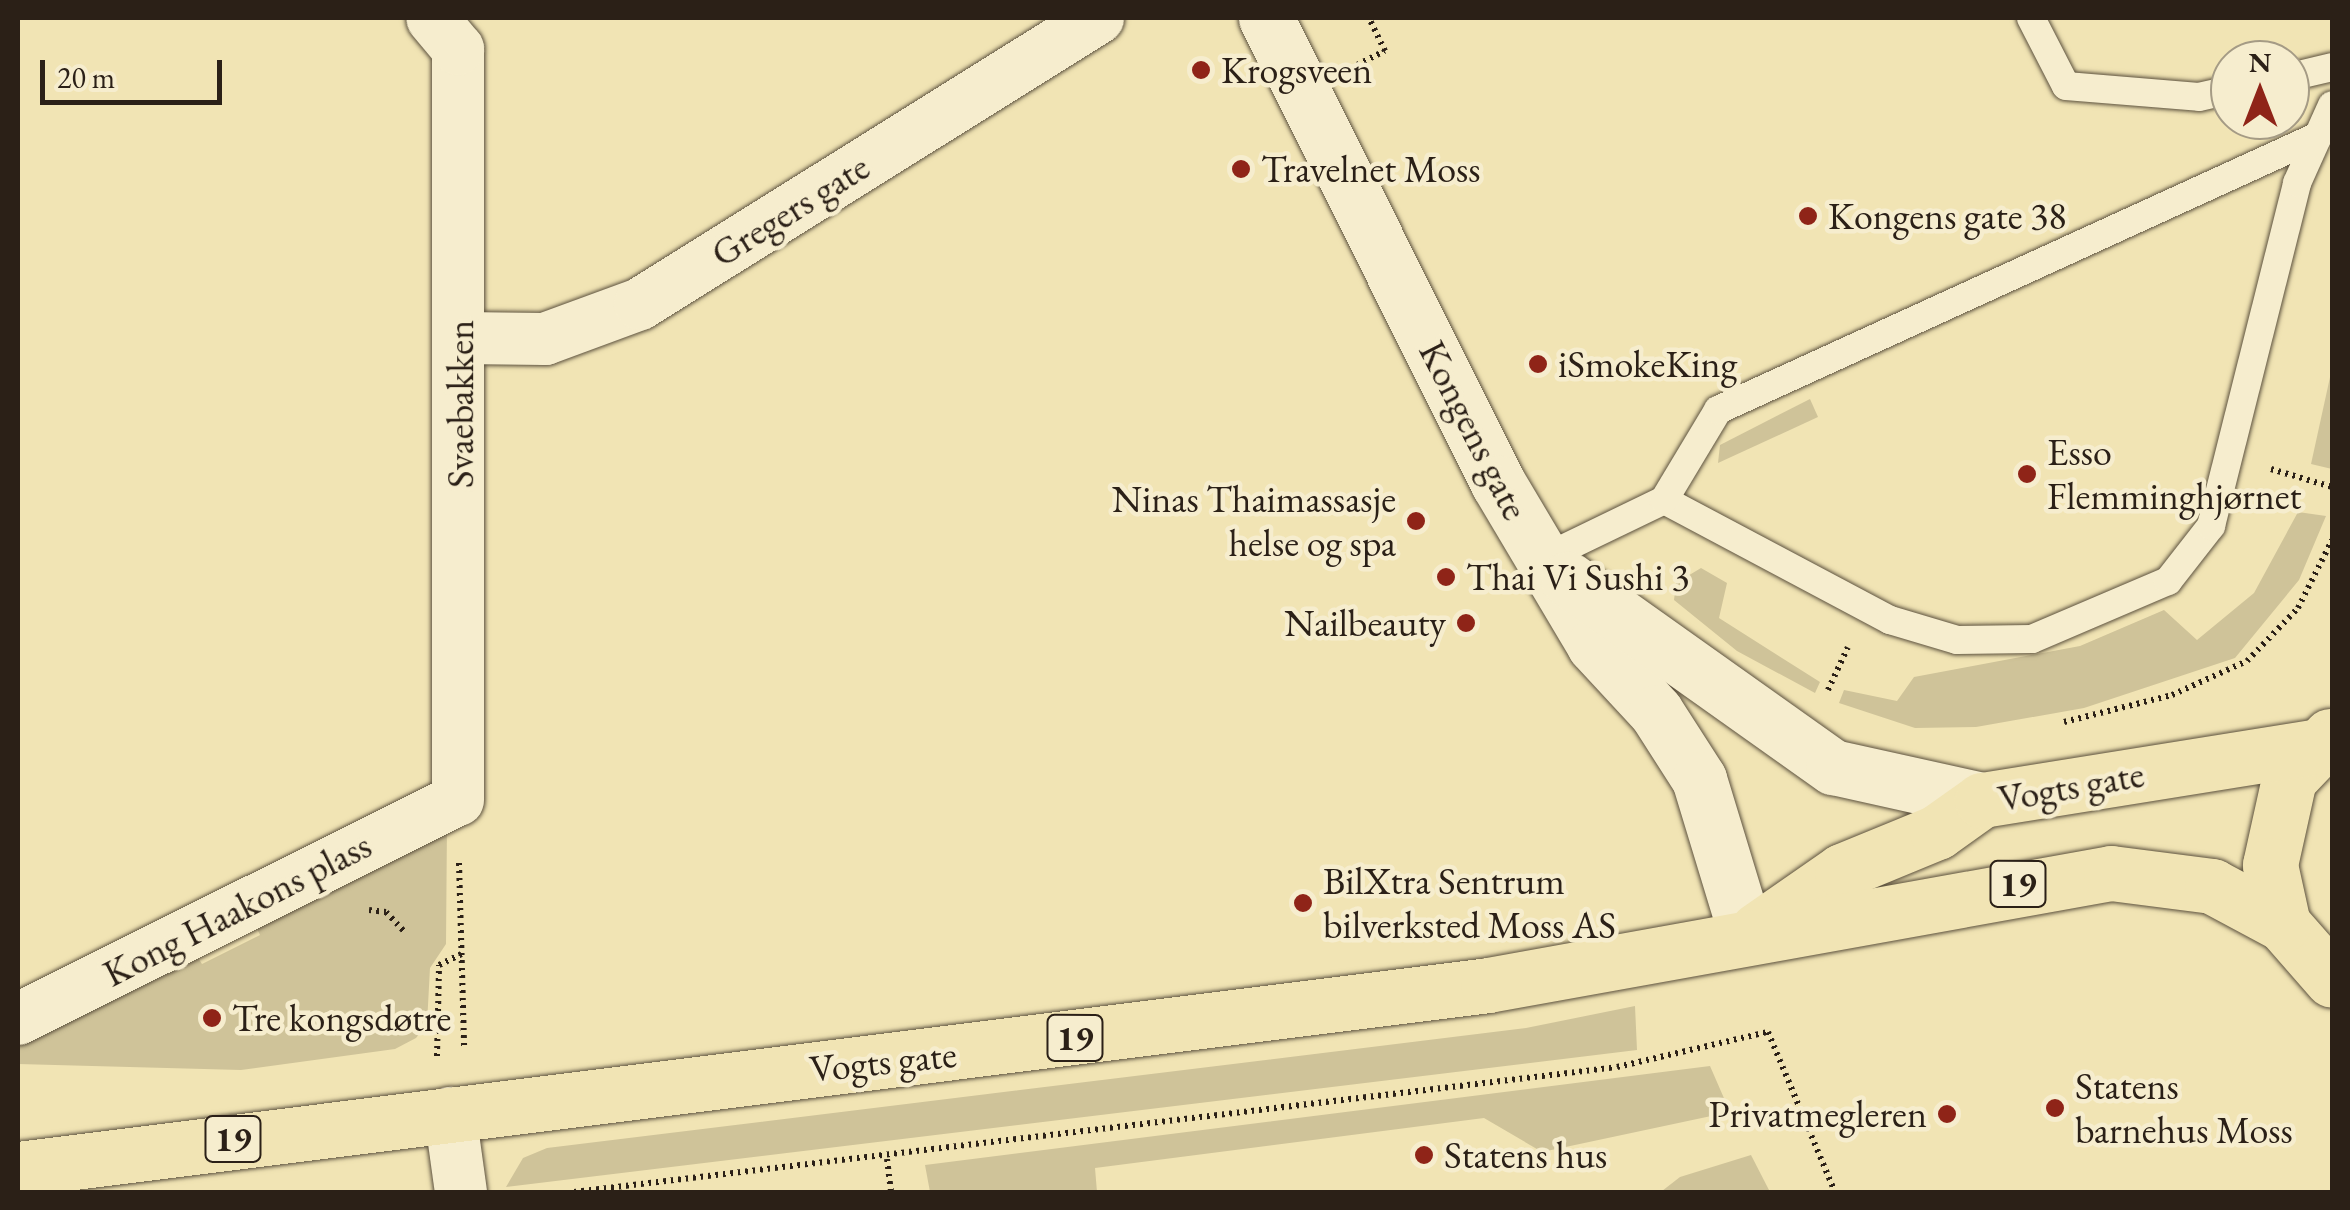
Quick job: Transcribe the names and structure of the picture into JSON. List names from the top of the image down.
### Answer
{
  "streets": {
    "highway": ["Vogts gate", "19"],
    "street": [
      "Gregers gate",
      "Svaebakken",
      "Kongens gate",
      "Kong Haakons plass"
    ]
  },
  "crossings": [
    ["Gregers gate", "Svaebakken"],
    ["Svaebakken", "Kong Haakons plass"],
    ["Kongens gate", "Vogts gate"],
    ["Vogts gate", "19"]
  ],
  "places": [
    "Krogsveen",
    "Travelnet Moss",
    "Kongens gate 38",
    "iSmokeKing",
    "Esso Flemminghjørnet",
    "Ninas Thaimassasje helse og spa",
    "Thai Vi Sushi 3",
    "Nailbeauty",
    "BilXtra Sentrum bilverksted Moss AS",
    "Tre kongsdøtre",
    "Statens barnehus Moss",
    "Privatmegleren",
    "Statens hus"
  ],
  "scale_bar": "20 m",
  "north": "top"
}
